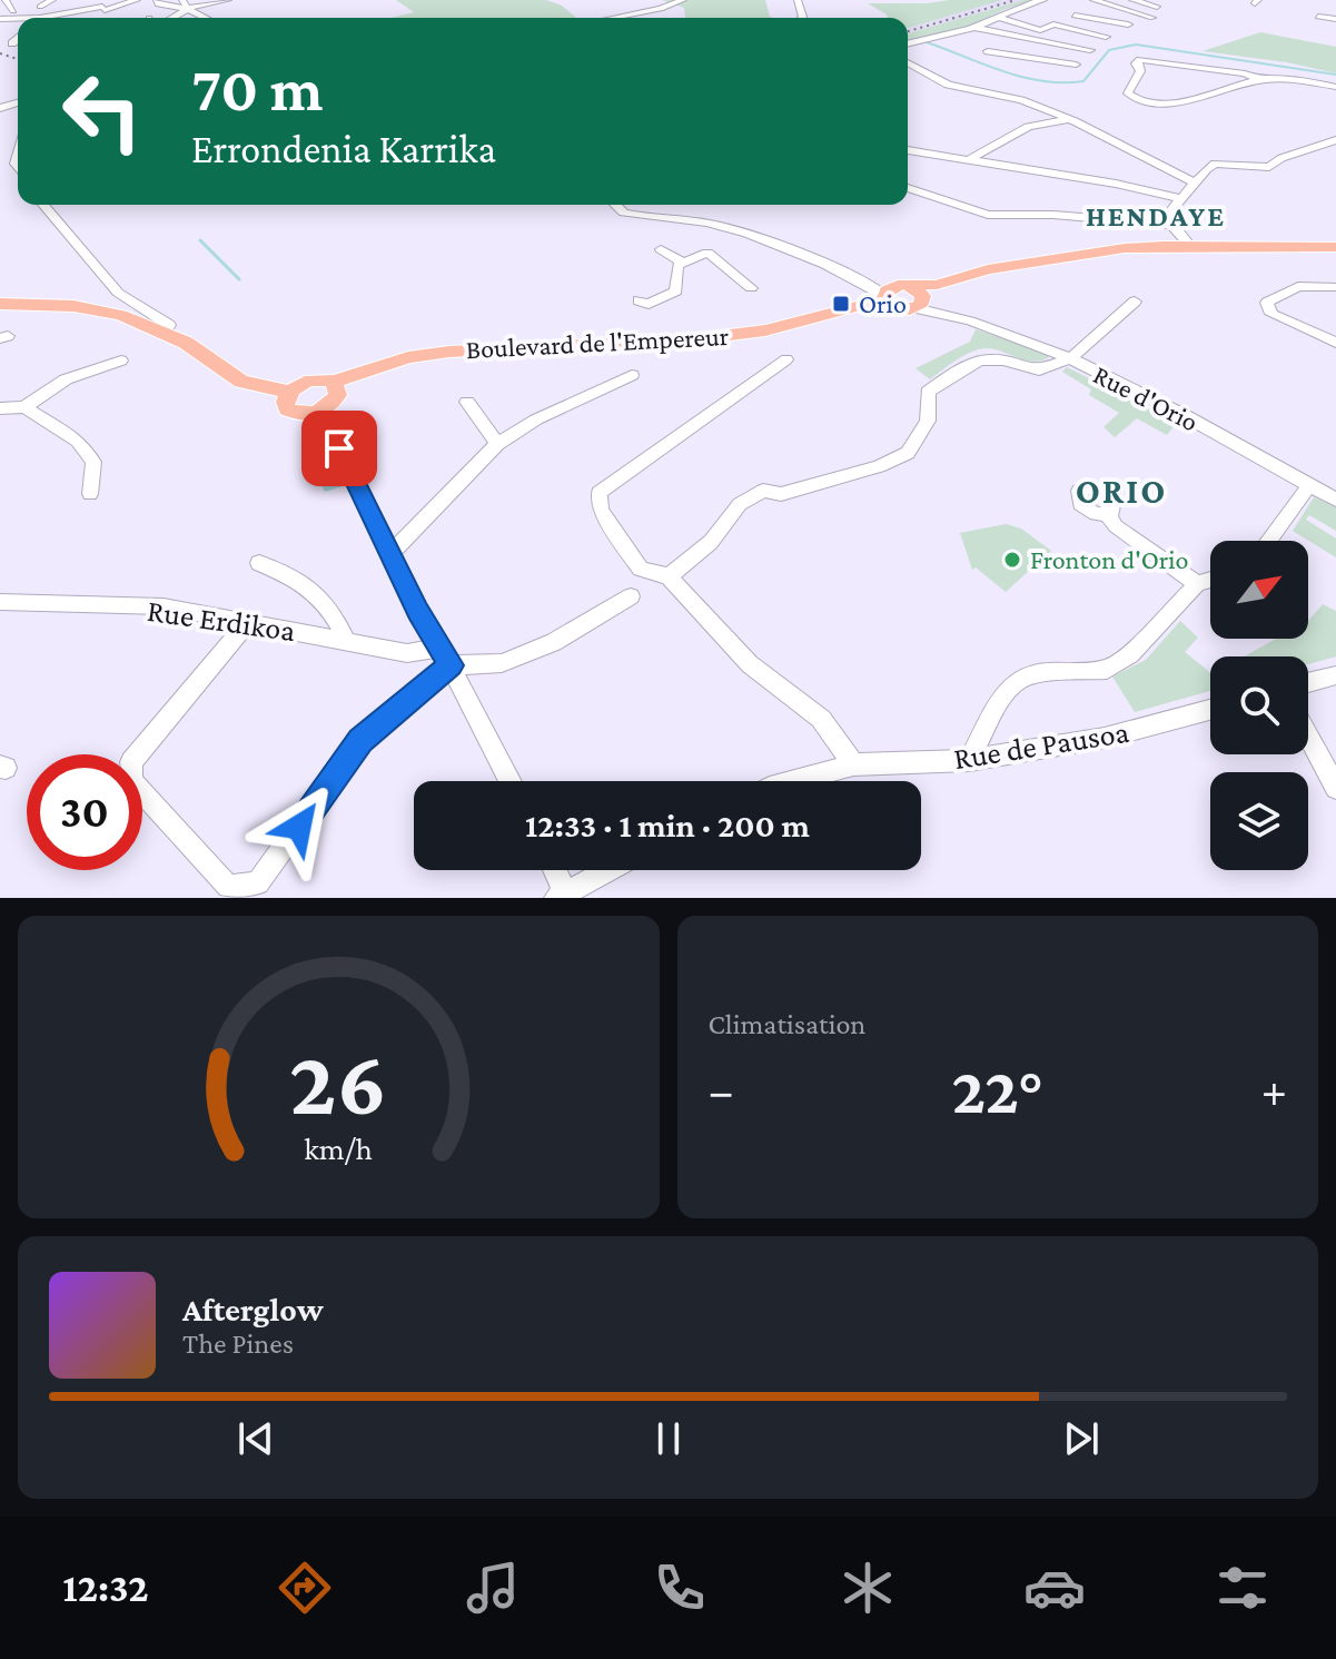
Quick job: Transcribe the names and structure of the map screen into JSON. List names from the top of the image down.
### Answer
{
  "streets": {
    "main road": ["Boulevard de l'Empereur"],
    "street": ["Rue d'Orio", "Rue Erdikoa", "Rue de Pausoa"]
  },
  "crossings": [
    ["Boulevard de l'Empereur", "Rue d'Orio"]
  ],
  "districts": ["HENDAYE", "ORIO"],
  "places": {
    "transit": ["Orio"],
    "other": ["Fronton d'Orio"]
  },
  "north": "top right",
  "page": {
    "turn": ["70 m", "Errondenia Karrika"],
    "limit": "30",
    "trip": "12:33 · 1 min · 200 m",
    "tile": "Climatisation",
    "heat": ["−", "22°", "+"],
    "song": ["Afterglow", "The Pines"],
    "tabs": "12:32",
    "gauge": ["26", "km/h"]
  }
}
